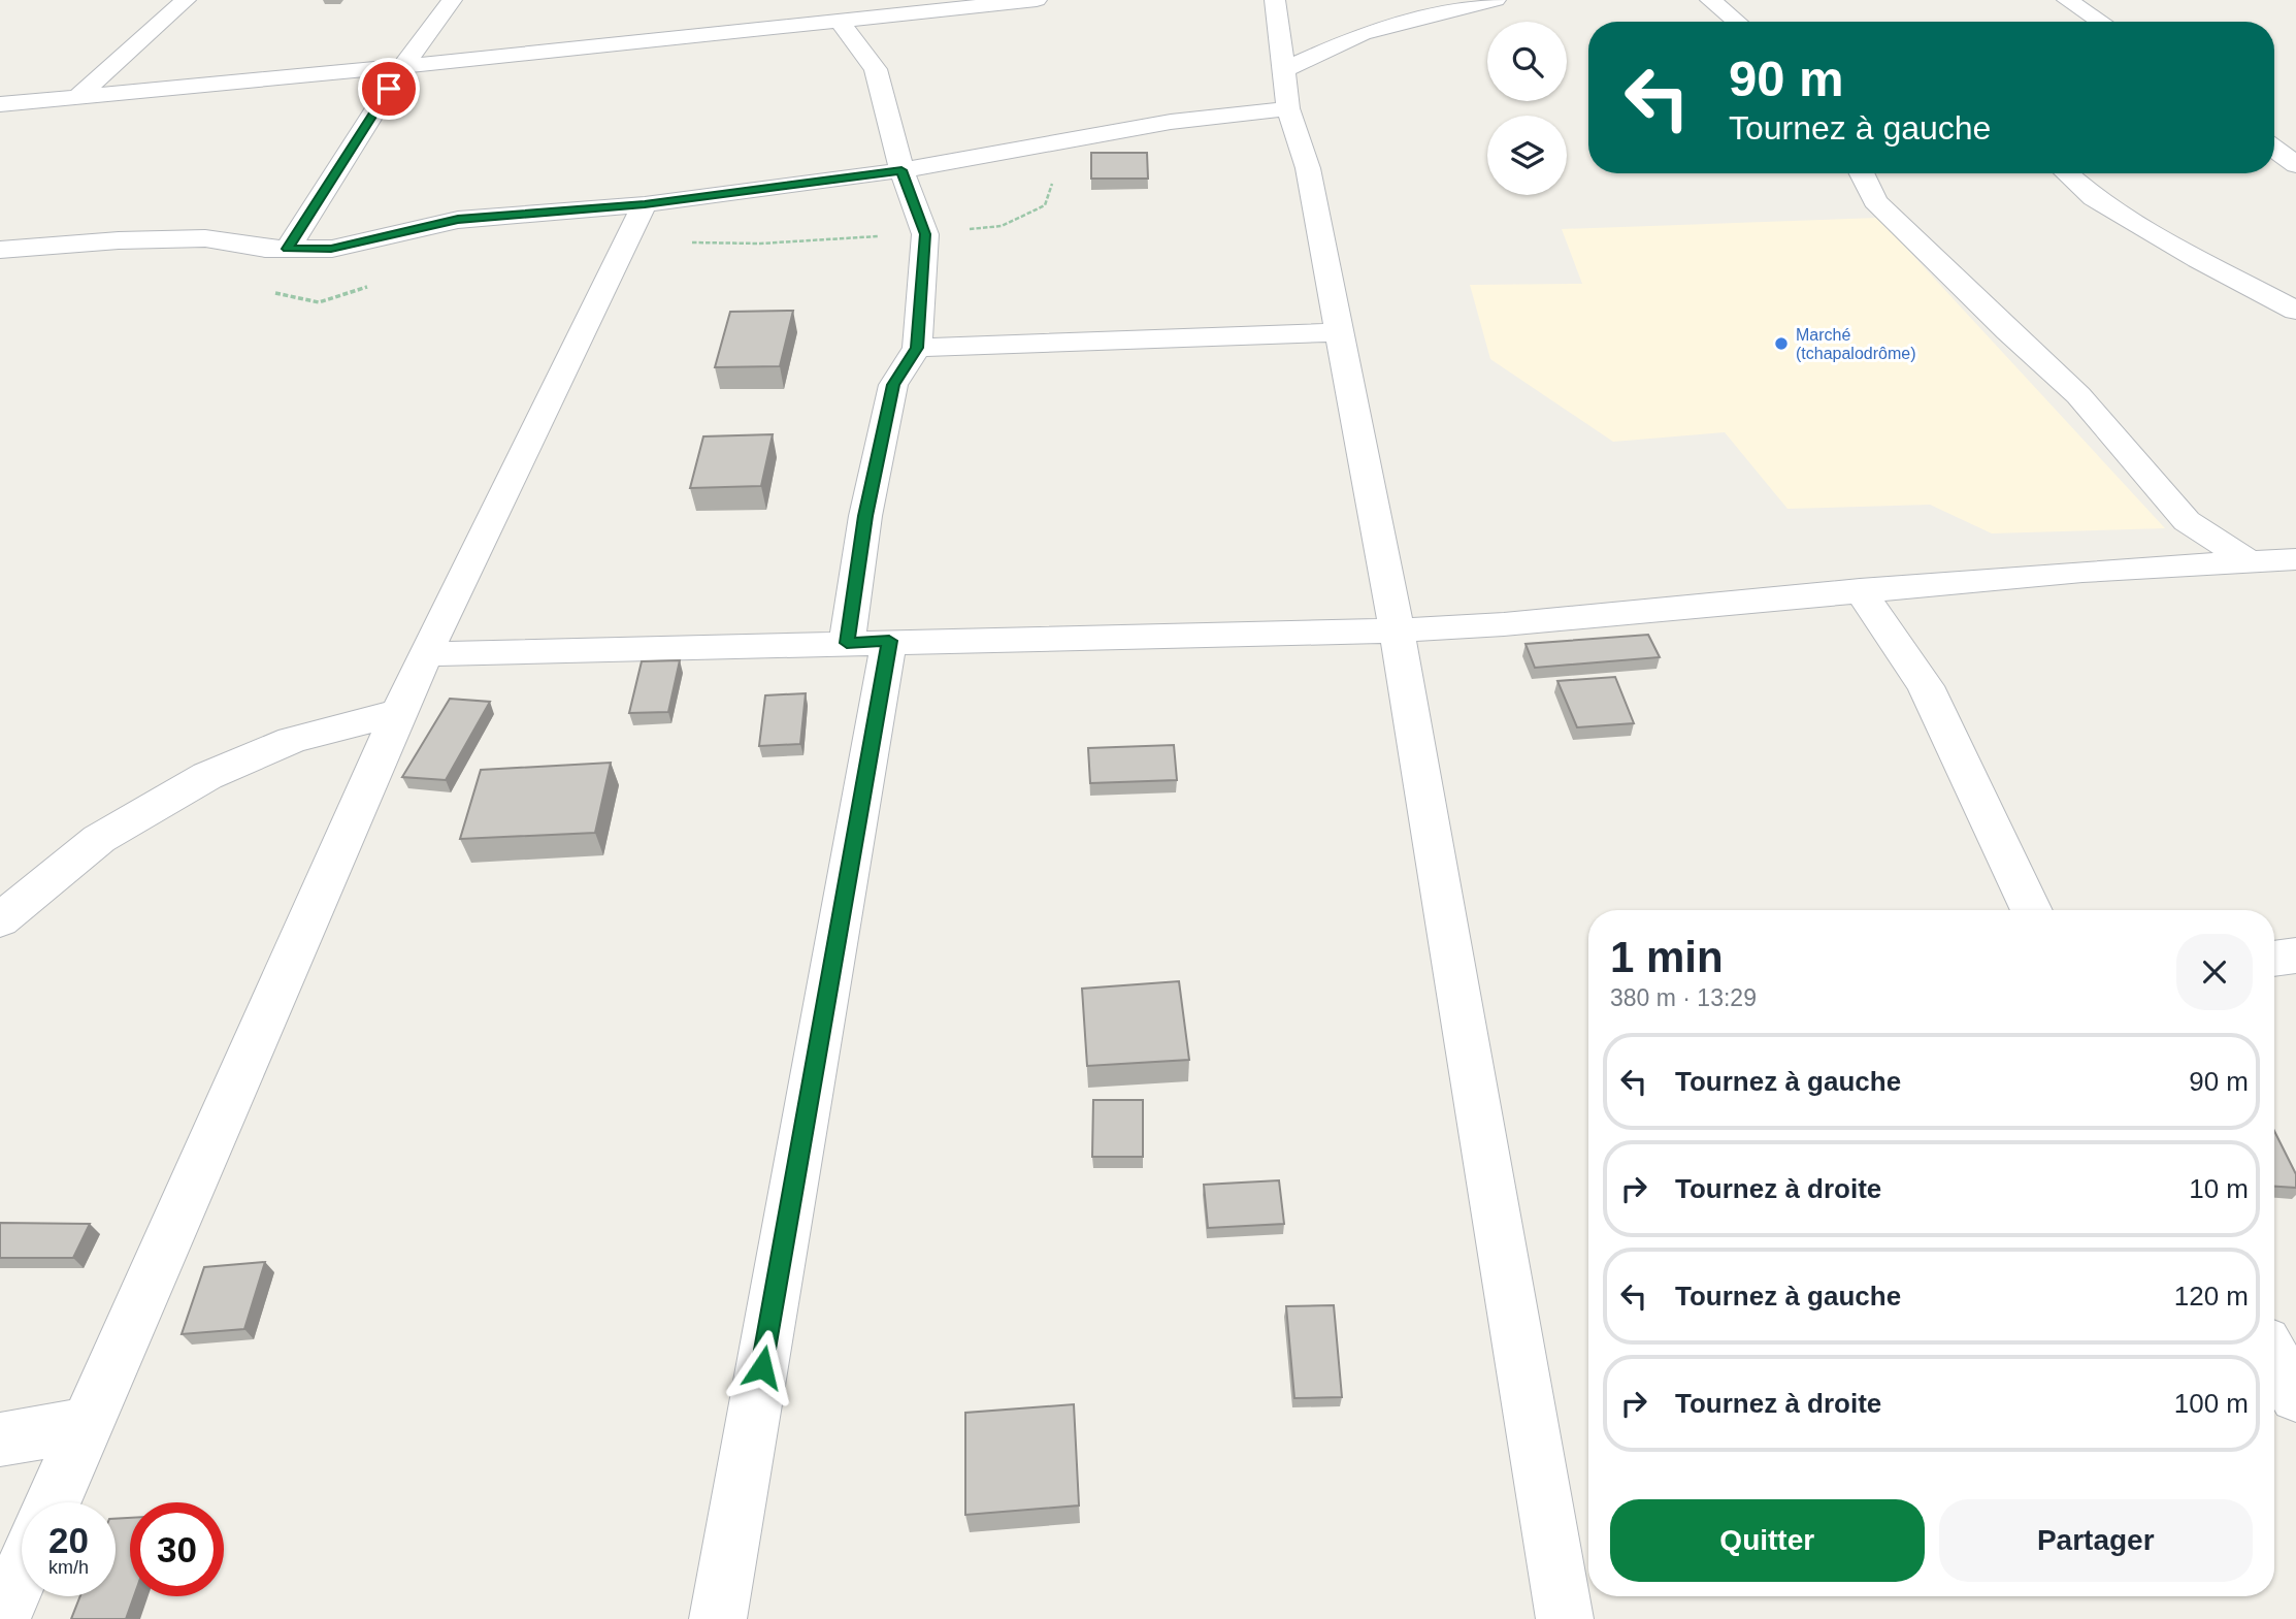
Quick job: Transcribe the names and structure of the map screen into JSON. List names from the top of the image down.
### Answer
{
  "places": ["Marché (tchapalodrôme)"],
  "page": {
    "turn": ["90 m", "Tournez à gauche"],
    "heading": ["1 min", "380 m · 13:29"],
    "list": [
      {
        "name": "Tournez à gauche",
        "value": "90 m"
      },
      {
        "name": "Tournez à droite",
        "value": "10 m"
      },
      {
        "name": "Tournez à gauche",
        "value": "120 m"
      },
      {
        "name": "Tournez à droite",
        "value": "100 m"
      }
    ],
    "buttons": ["Quitter", "Partager"],
    "speed": "20 km/h",
    "limit": "30"
  }
}
